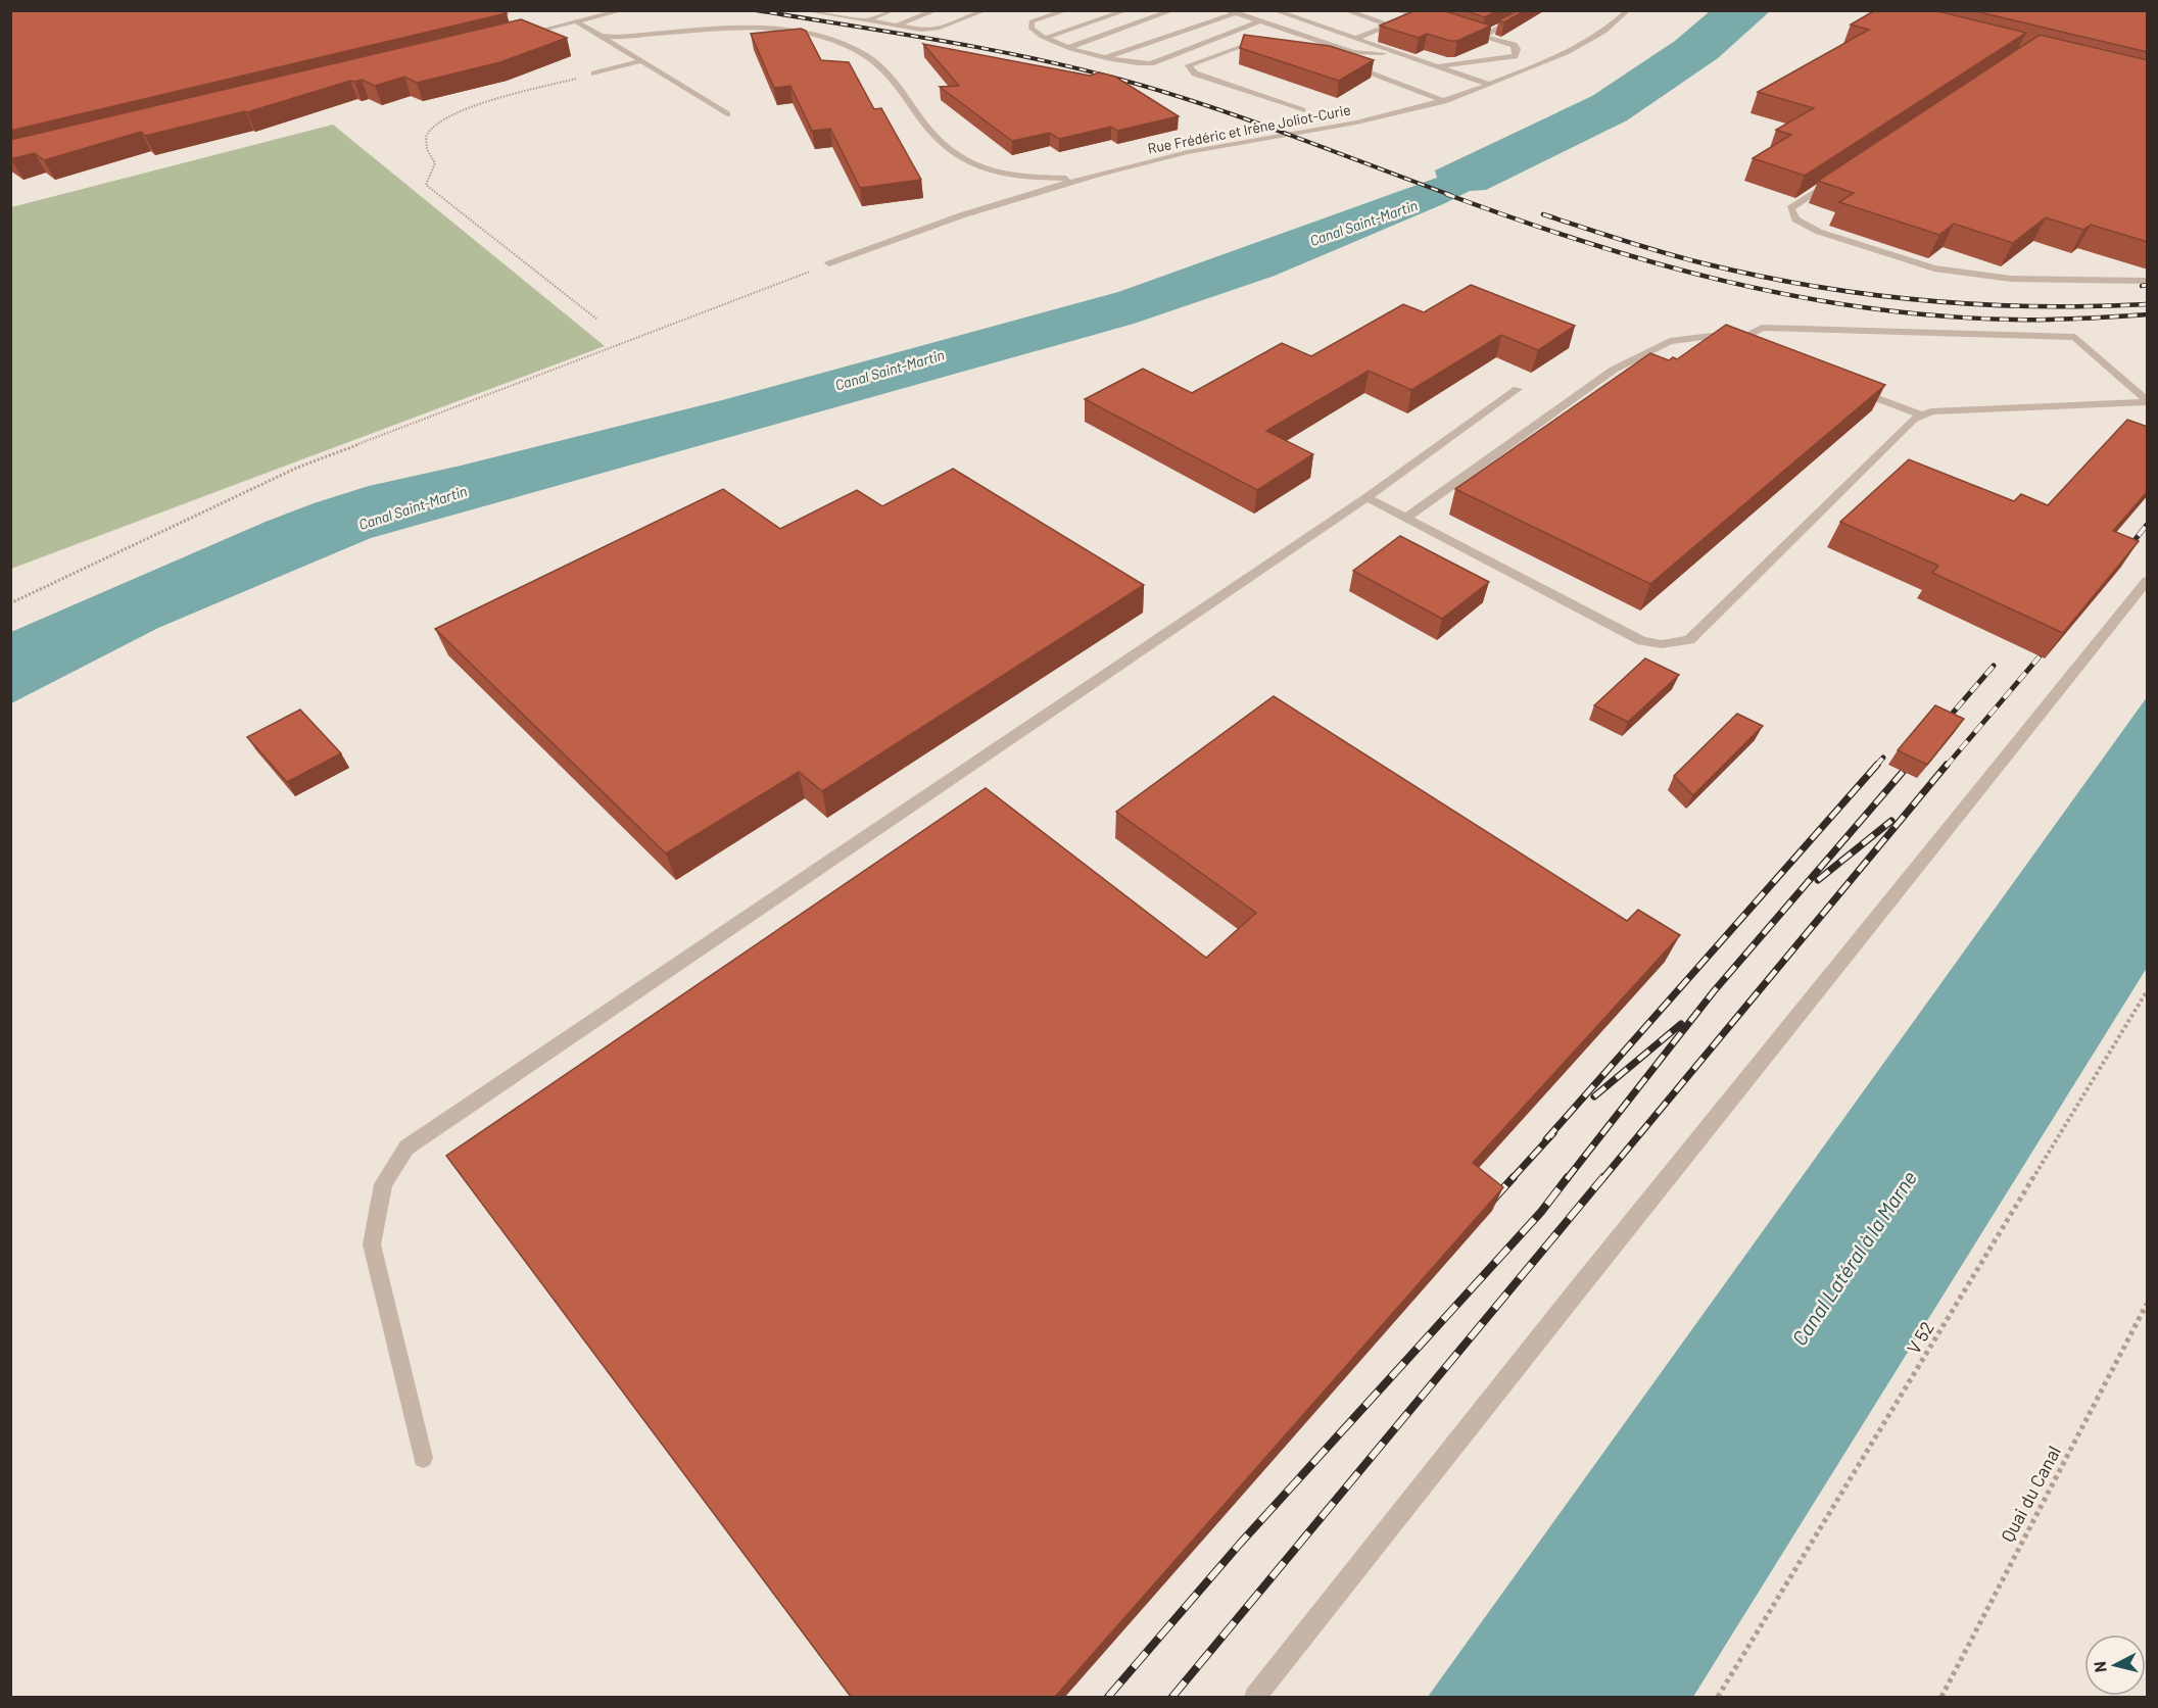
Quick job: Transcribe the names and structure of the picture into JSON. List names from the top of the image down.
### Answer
{
  "streets": {
    "street": ["Rue Frédéric et Irène Joliot-Curie"],
    "path": ["V 52", "Quai du Canal"]
  },
  "water": ["Canal Saint-Martin", "Canal Latéral à la Marne"],
  "north": "left"
}
